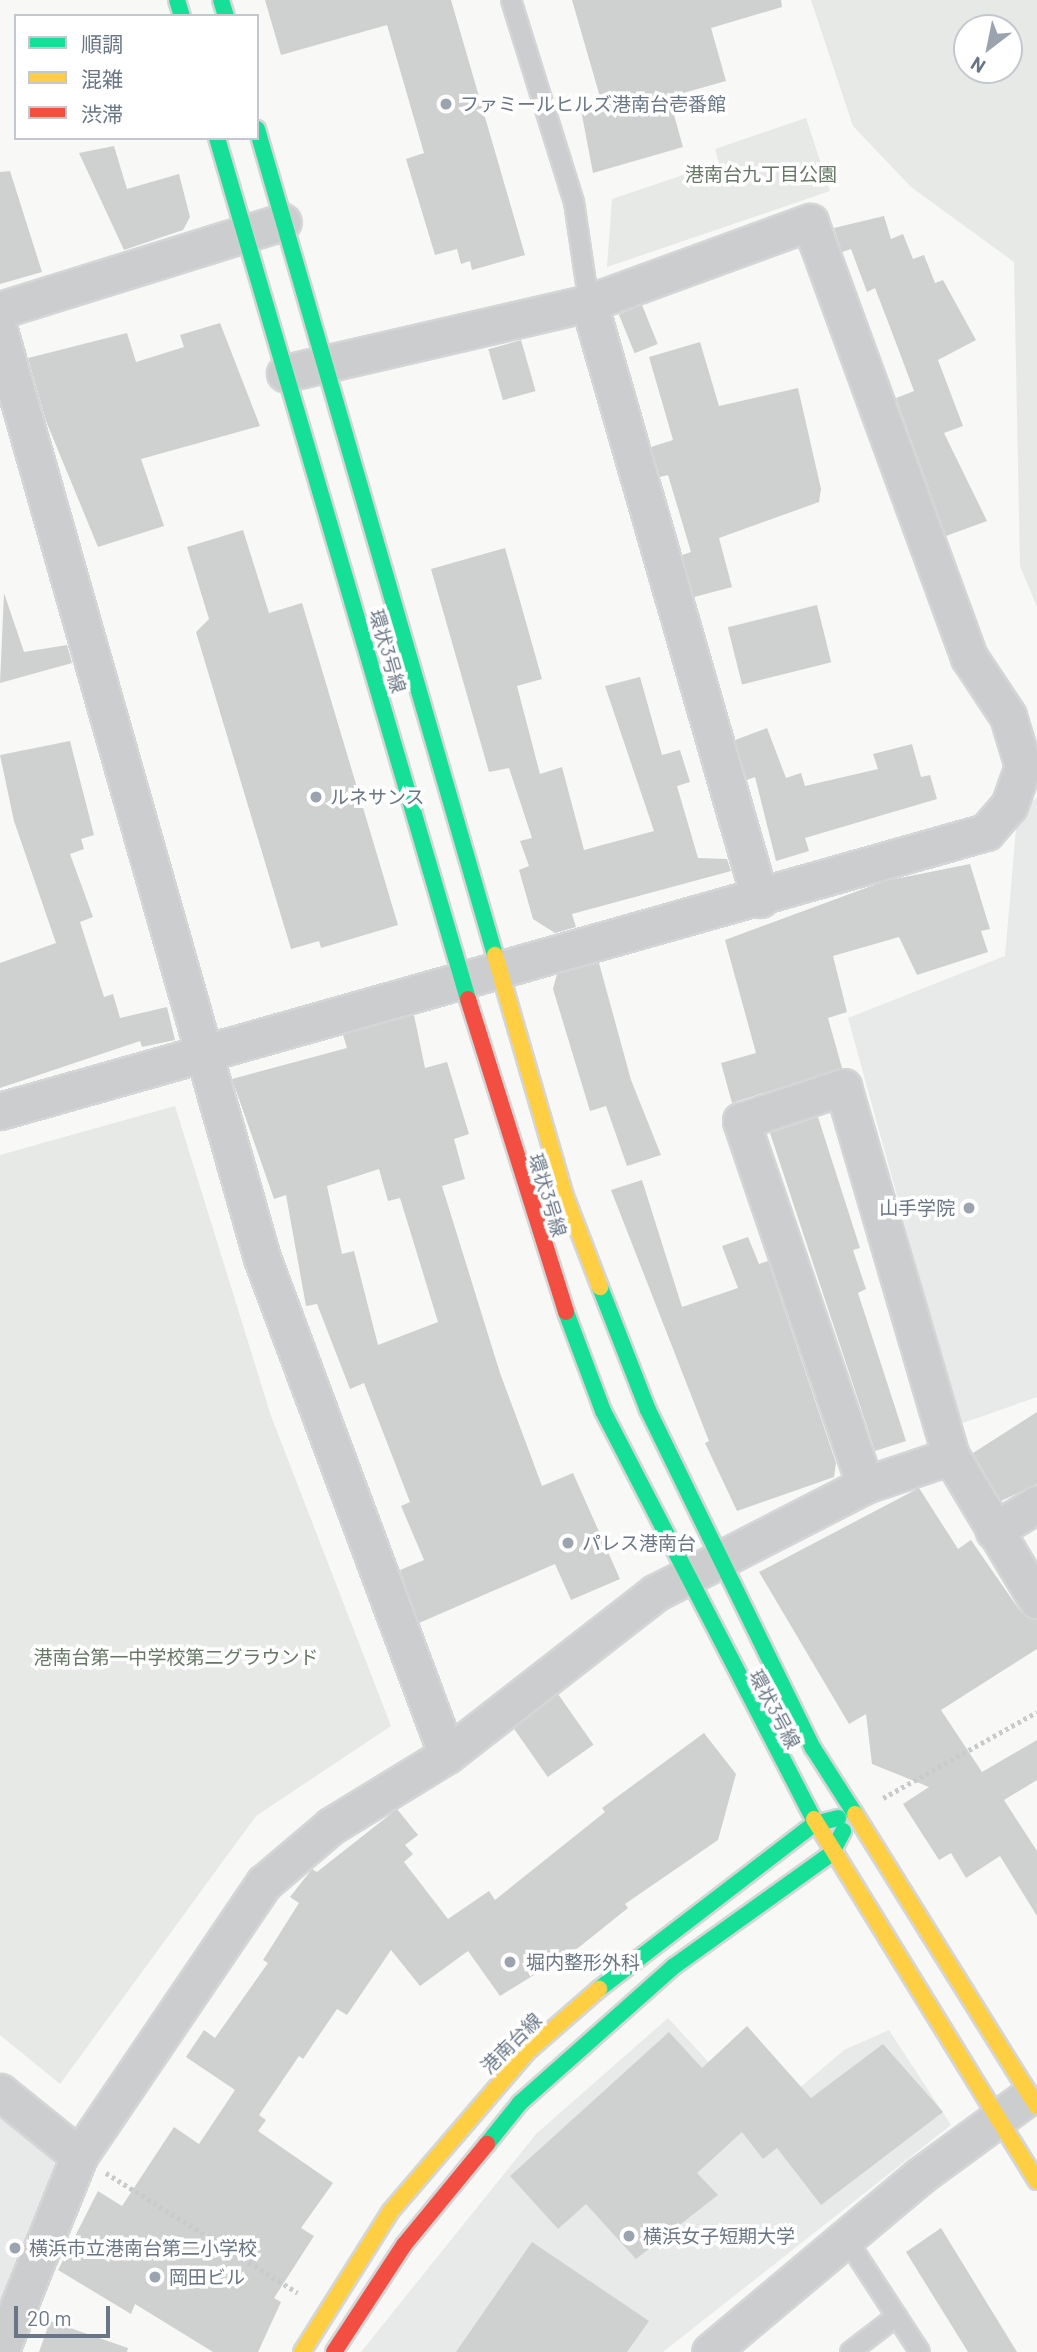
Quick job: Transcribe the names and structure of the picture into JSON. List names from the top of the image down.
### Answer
{
  "streets": {
    "street": ["環状3号線", "港南台線"]
  },
  "crossings": [
    ["環状3号線", "港南台線"]
  ],
  "parks": ["港南台九丁目公園", "港南台第一中学校第二グラウンド"],
  "places": [
    "ファミールヒルズ港南台壱番館",
    "ルネサンス",
    "山手学院",
    "パレス港南台",
    "堀内整形外科",
    "横浜女子短期大学",
    "横浜市立港南台第二小学校",
    "岡田ビル"
  ],
  "legend": ["順調", "混雑", "渋滞"],
  "scale_bar": "20 m",
  "north": "bottom left"
}
